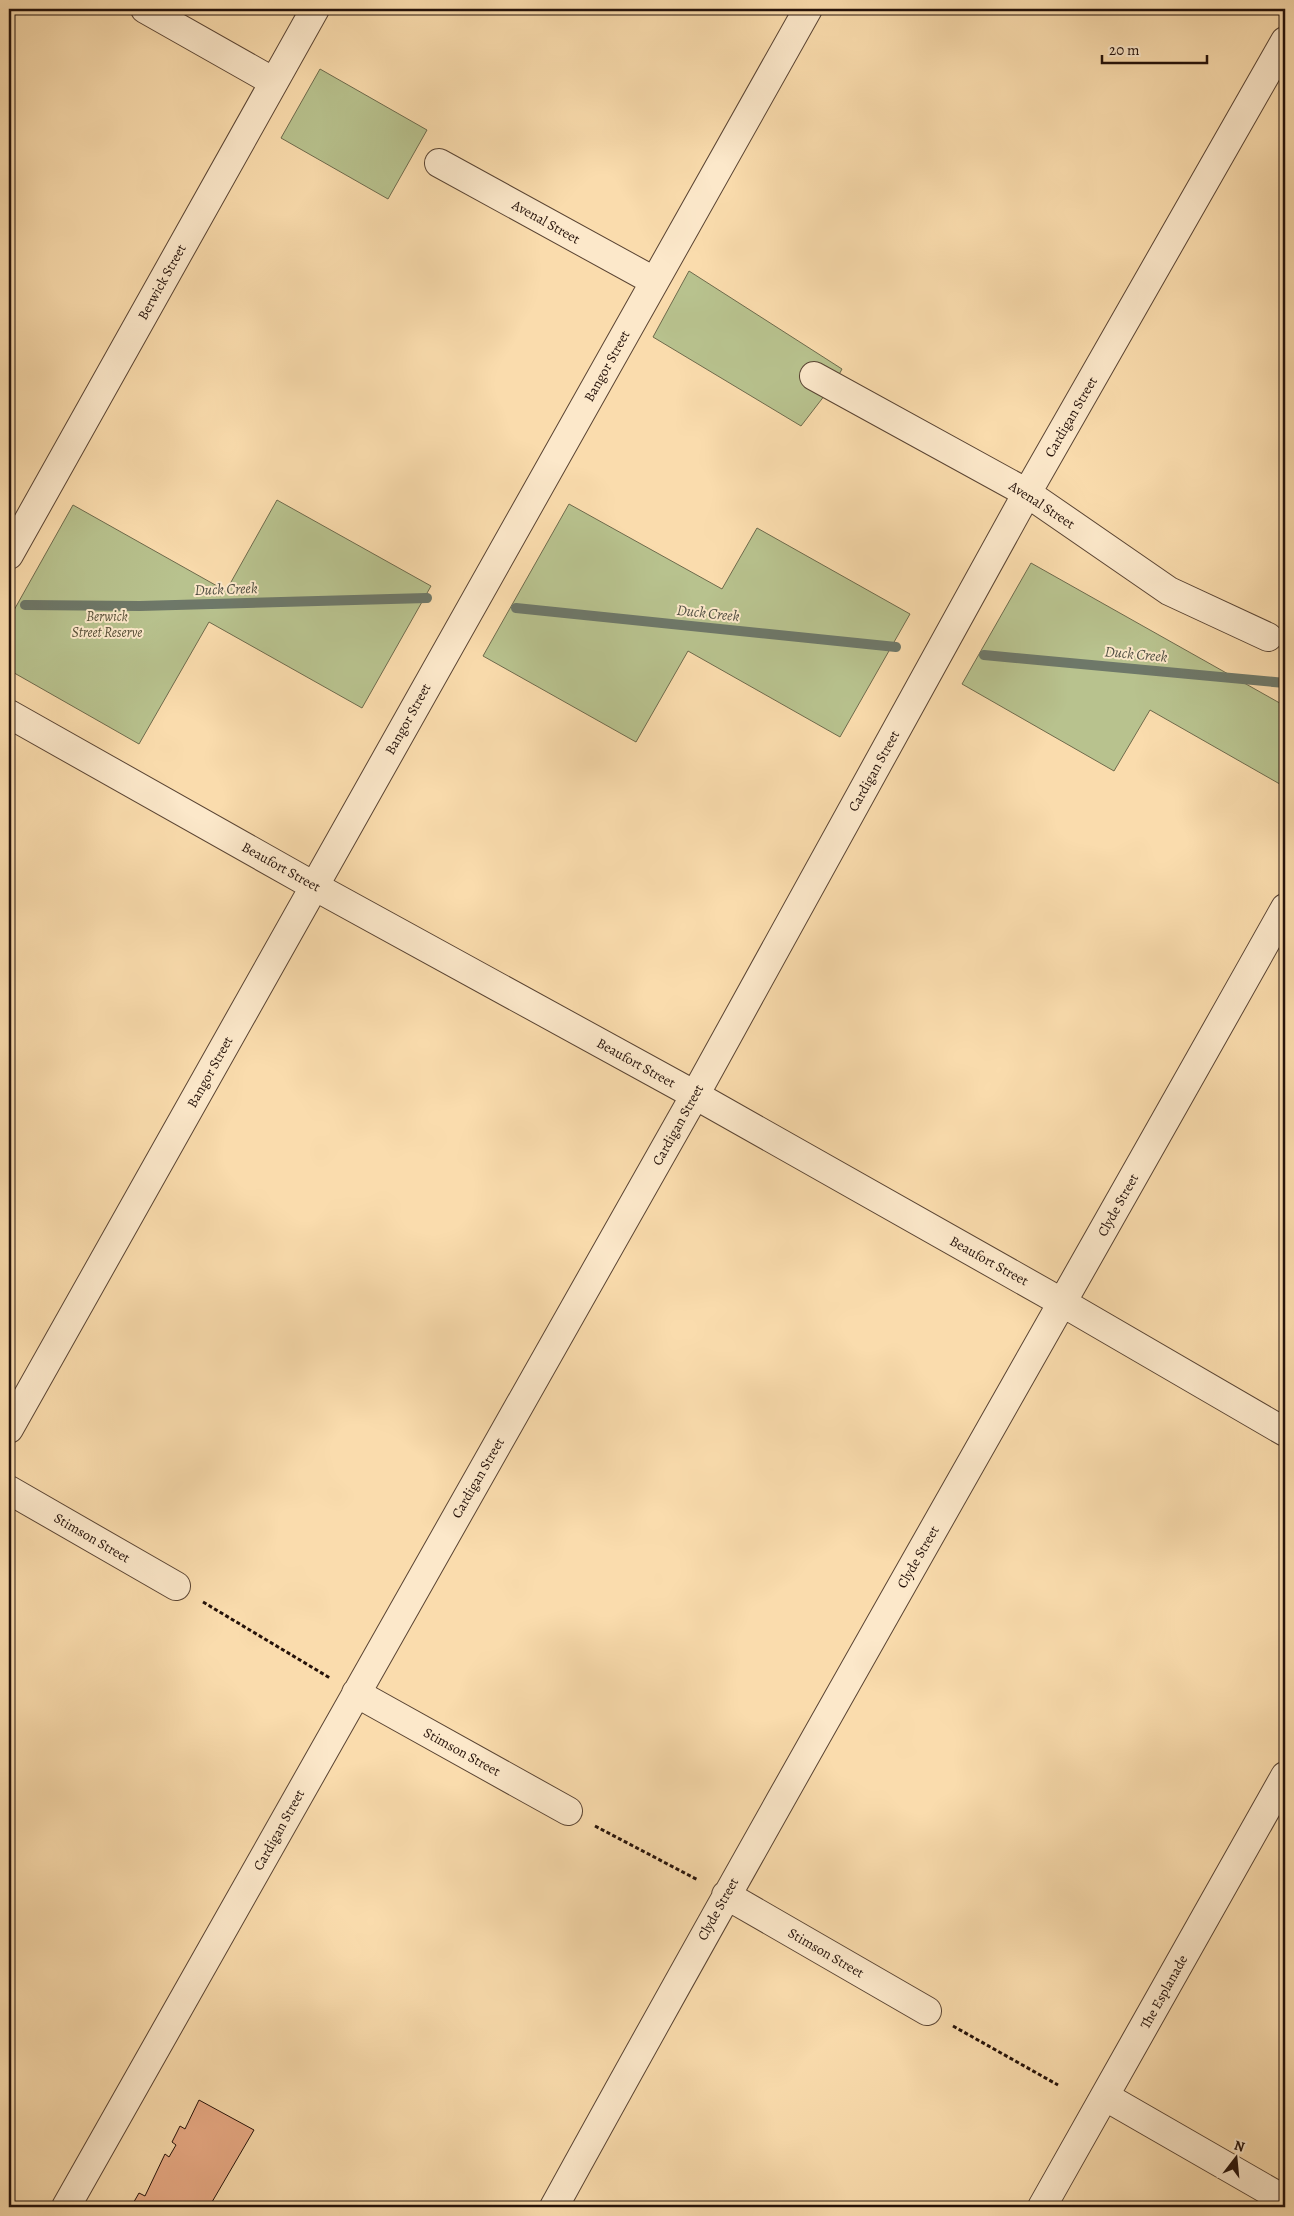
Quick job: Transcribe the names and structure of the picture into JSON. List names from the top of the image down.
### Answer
{
  "streets": {
    "street": [
      "Avenal Street",
      "Berwick Street",
      "Bangor Street",
      "Cardigan Street",
      "Beaufort Street",
      "Clyde Street",
      "Stimson Street",
      "The Esplanade"
    ]
  },
  "crossings": [
    ["Avenal Street", "Bangor Street"],
    ["Avenal Street", "Cardigan Street"],
    ["Bangor Street", "Beaufort Street"],
    ["Cardigan Street", "Beaufort Street"],
    ["Cardigan Street", "Stimson Street"],
    ["Beaufort Street", "Clyde Street"],
    ["Clyde Street", "Stimson Street"]
  ],
  "water": ["Duck Creek"],
  "parks": ["Berwick Street Reserve"],
  "scale_bar": "20 m",
  "north": "top"
}
